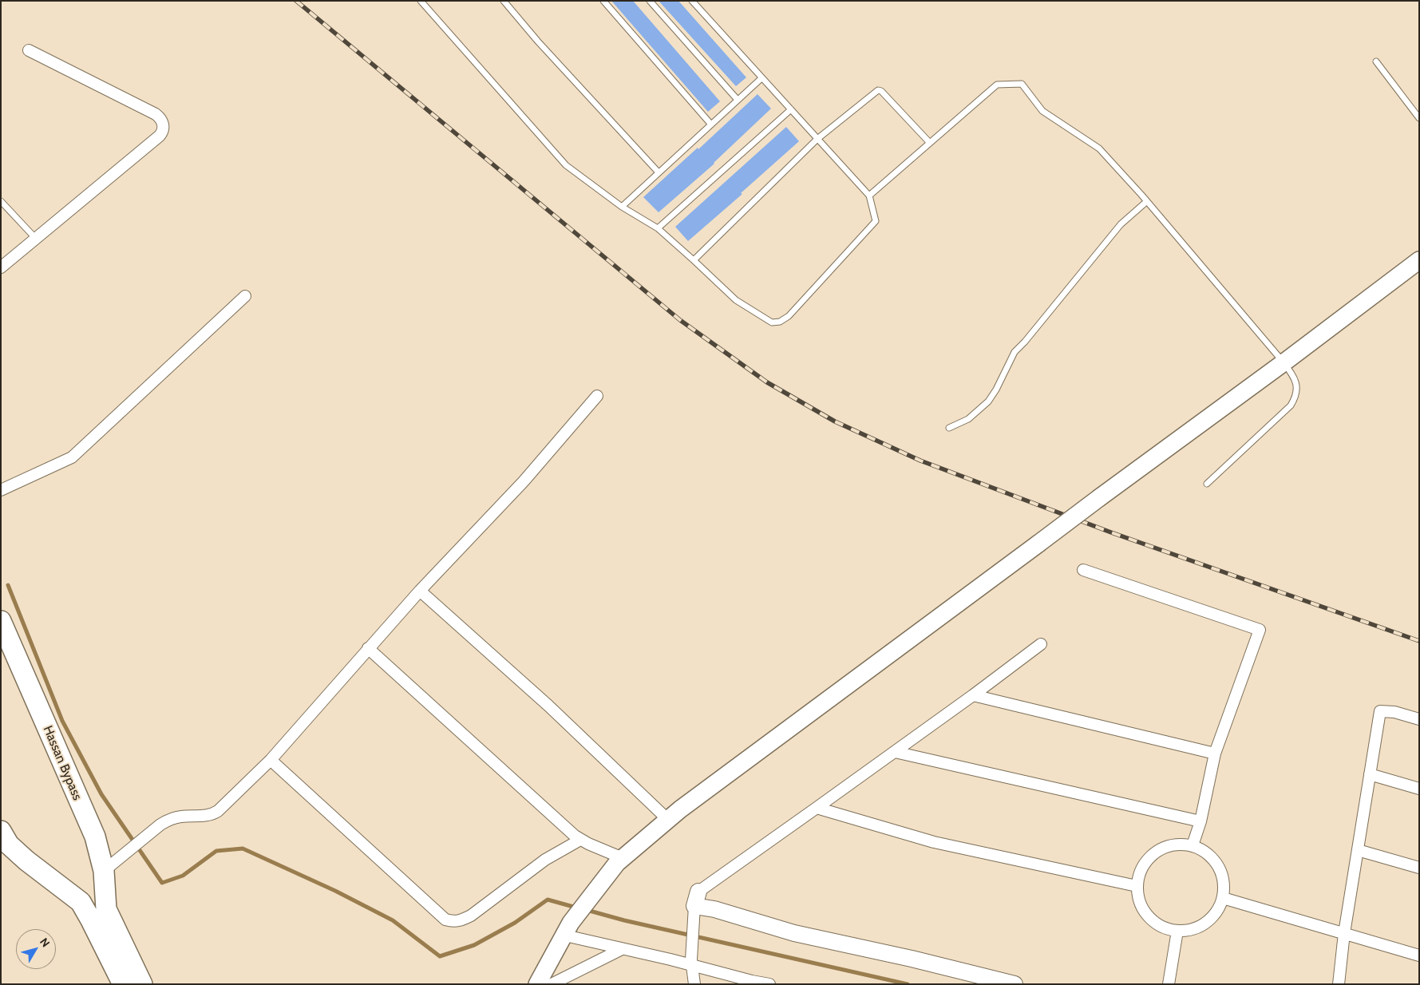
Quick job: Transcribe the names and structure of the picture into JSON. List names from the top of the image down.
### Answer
{
  "streets": {
    "highway": ["Hassan Bypass"]
  },
  "north": "top right"
}
